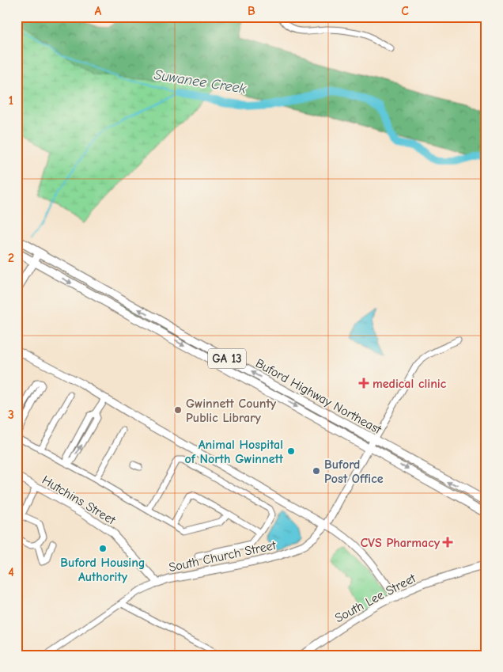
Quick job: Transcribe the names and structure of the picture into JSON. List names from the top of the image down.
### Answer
{
  "streets": {
    "main road": ["GA 13", "Buford Highway Northeast"],
    "street": ["Hutchins Street", "South Church Street", "South Lee Street"]
  },
  "crossings": [
    ["Buford Highway Northeast", "South Church Street"],
    ["Hutchins Street", "South Church Street"]
  ],
  "water": ["Suwanee Creek"],
  "places": {
    "health": ["medical clinic", "CVS Pharmacy"],
    "other": [
      "Gwinnett County Public Library",
      "Animal Hospital of North Gwinnett",
      "Buford Post Office",
      "Buford Housing Authority"
    ]
  },
  "grid": {
    "columns": ["A", "B", "C"],
    "rows": [
      "1",
      "2",
      "3",
      "4"
    ]
  }
}
